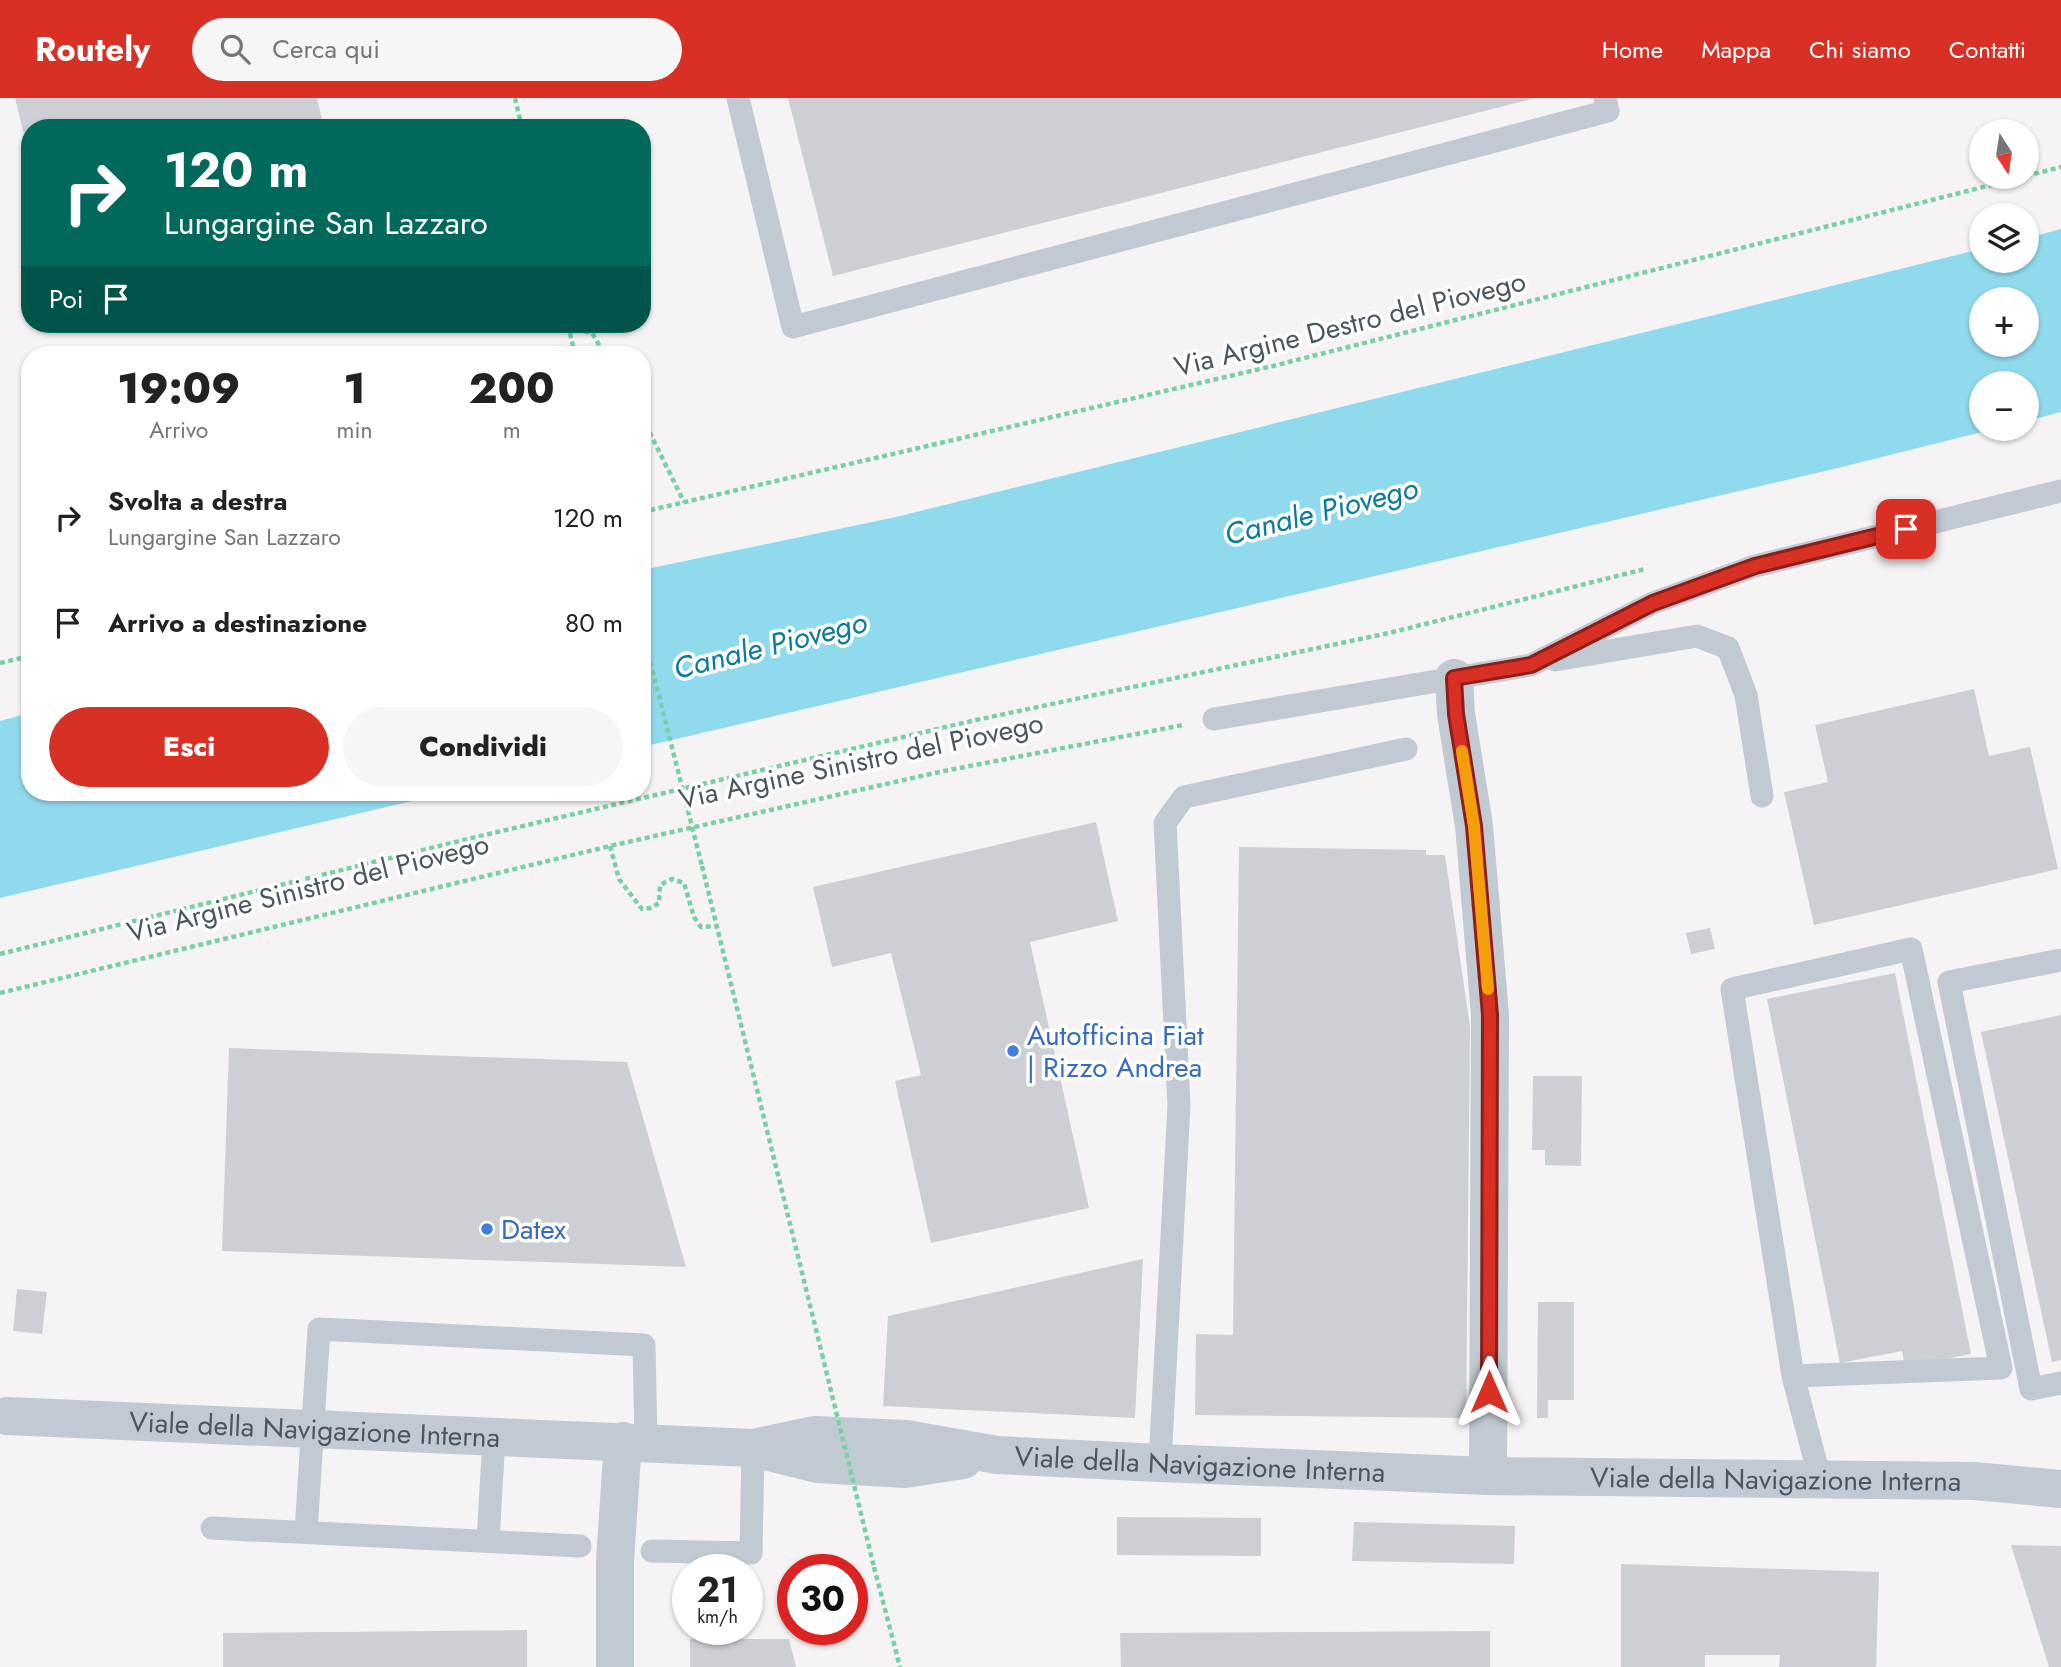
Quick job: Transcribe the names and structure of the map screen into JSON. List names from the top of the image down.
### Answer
{
  "streets": {
    "street": ["Viale della Navigazione Interna"],
    "path": ["Via Argine Destro del Piovego", "Via Argine Sinistro del Piovego"]
  },
  "water": ["Canale Piovego"],
  "places": ["Autofficina Fiat | Rizzo Andrea", "Datex"],
  "north": "bottom",
  "page": {
    "header": "Routely",
    "search": "Cerca qui",
    "nav": [
      "Home",
      "Mappa",
      "Chi siamo",
      "Contatti"
    ],
    "map_buttons": ["+", "−"],
    "turn": ["120 m", "Lungargine San Lazzaro"],
    "then": "Poi",
    "eta": [
      "19:09",
      "Arrivo",
      "1",
      "min",
      "200",
      "m"
    ],
    "list": [
      {
        "name": "Svolta a destra",
        "note": "Lungargine San Lazzaro",
        "value": "120 m"
      },
      {
        "name": "Arrivo a destinazione",
        "value": "80 m"
      }
    ],
    "buttons": ["Esci", "Condividi"],
    "speed": "21 km/h",
    "limit": "30"
  }
}
